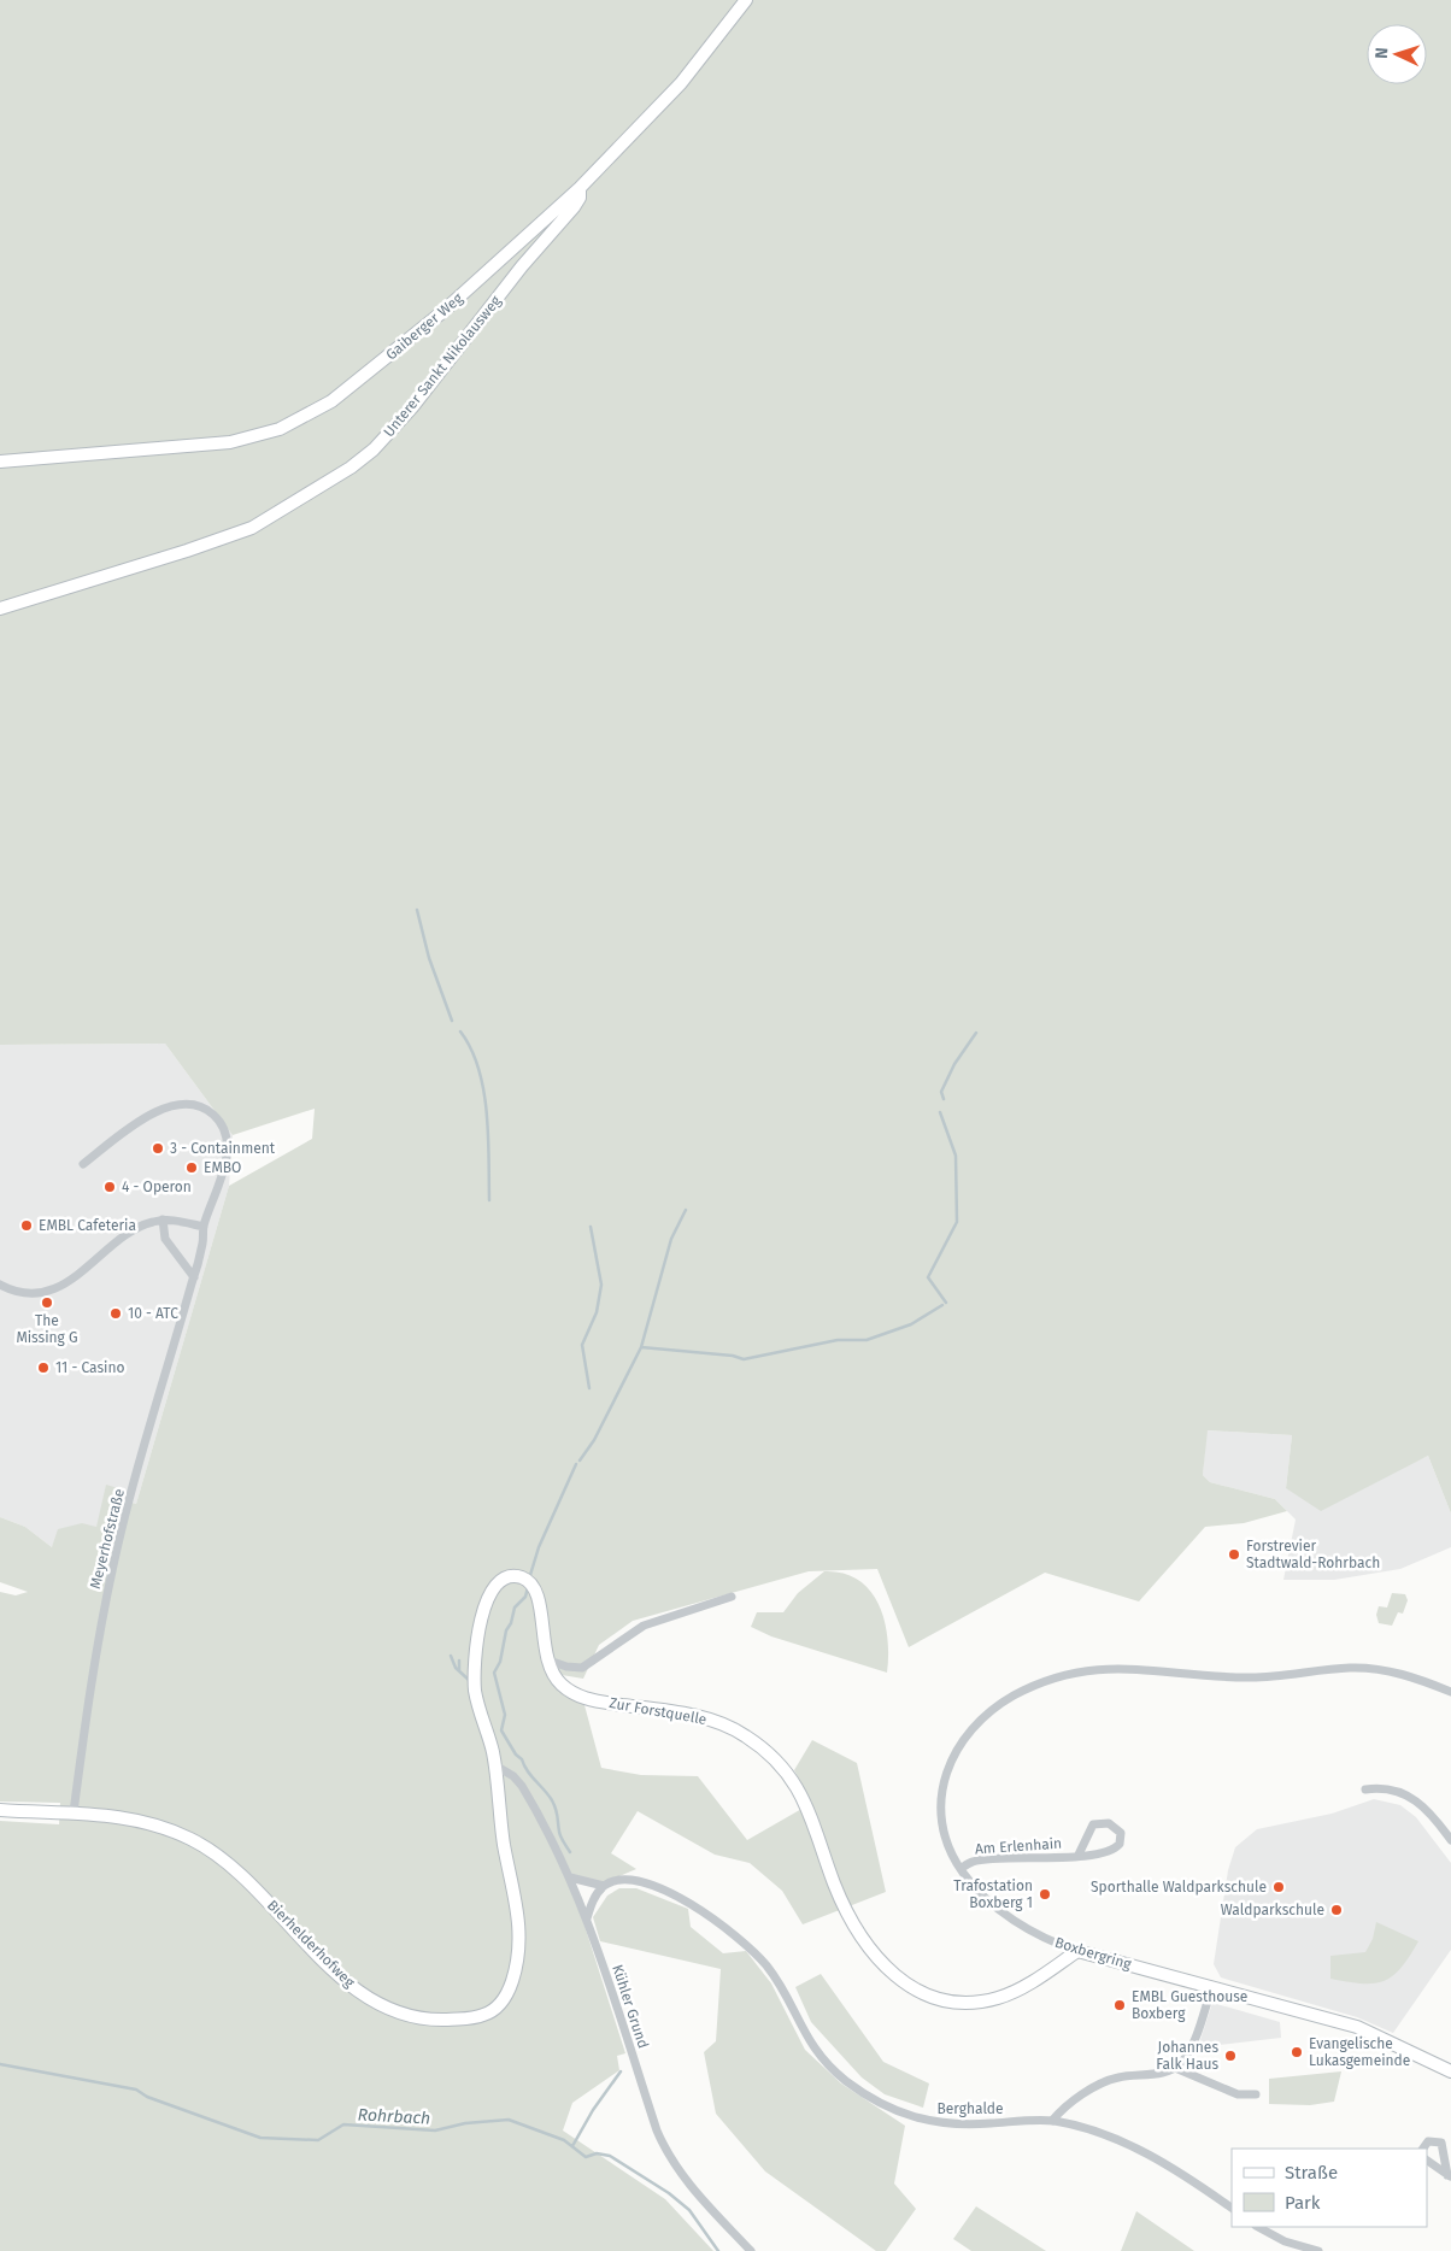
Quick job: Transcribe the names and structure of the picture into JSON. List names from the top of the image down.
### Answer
{
  "streets": {
    "street": [
      "Gaiberger Weg",
      "Unterer Sankt Nikolausweg",
      "Meyerhofstraße",
      "Zur Forstquelle",
      "Am Erlenhain",
      "Bierhelderhofweg",
      "Boxbergring",
      "Kühler Grund",
      "Berghalde"
    ]
  },
  "crossings": [
    ["Gaiberger Weg", "Unterer Sankt Nikolausweg"],
    ["Meyerhofstraße", "Bierhelderhofweg"],
    ["Zur Forstquelle", "Bierhelderhofweg"],
    ["Zur Forstquelle", "Boxbergring"],
    ["Zur Forstquelle", "Kühler Grund"],
    ["Am Erlenhain", "Boxbergring"],
    ["Bierhelderhofweg", "Kühler Grund"],
    ["Kühler Grund", "Berghalde"]
  ],
  "water": ["Rohrbach"],
  "places": [
    "3 - Containment",
    "EMBO",
    "4 - Operon",
    "EMBL Cafeteria",
    "The Missing G",
    "10 - ATC",
    "11 - Casino",
    "Forstrevier Stadtwald-Rohrbach",
    "Sporthalle Waldparkschule",
    "Trafostation Boxberg 1",
    "Waldparkschule",
    "EMBL Guesthouse Boxberg",
    "Evangelische Lukasgemeinde",
    "Johannes Falk Haus"
  ],
  "legend": ["Straße", "Park"],
  "north": "left"
}
